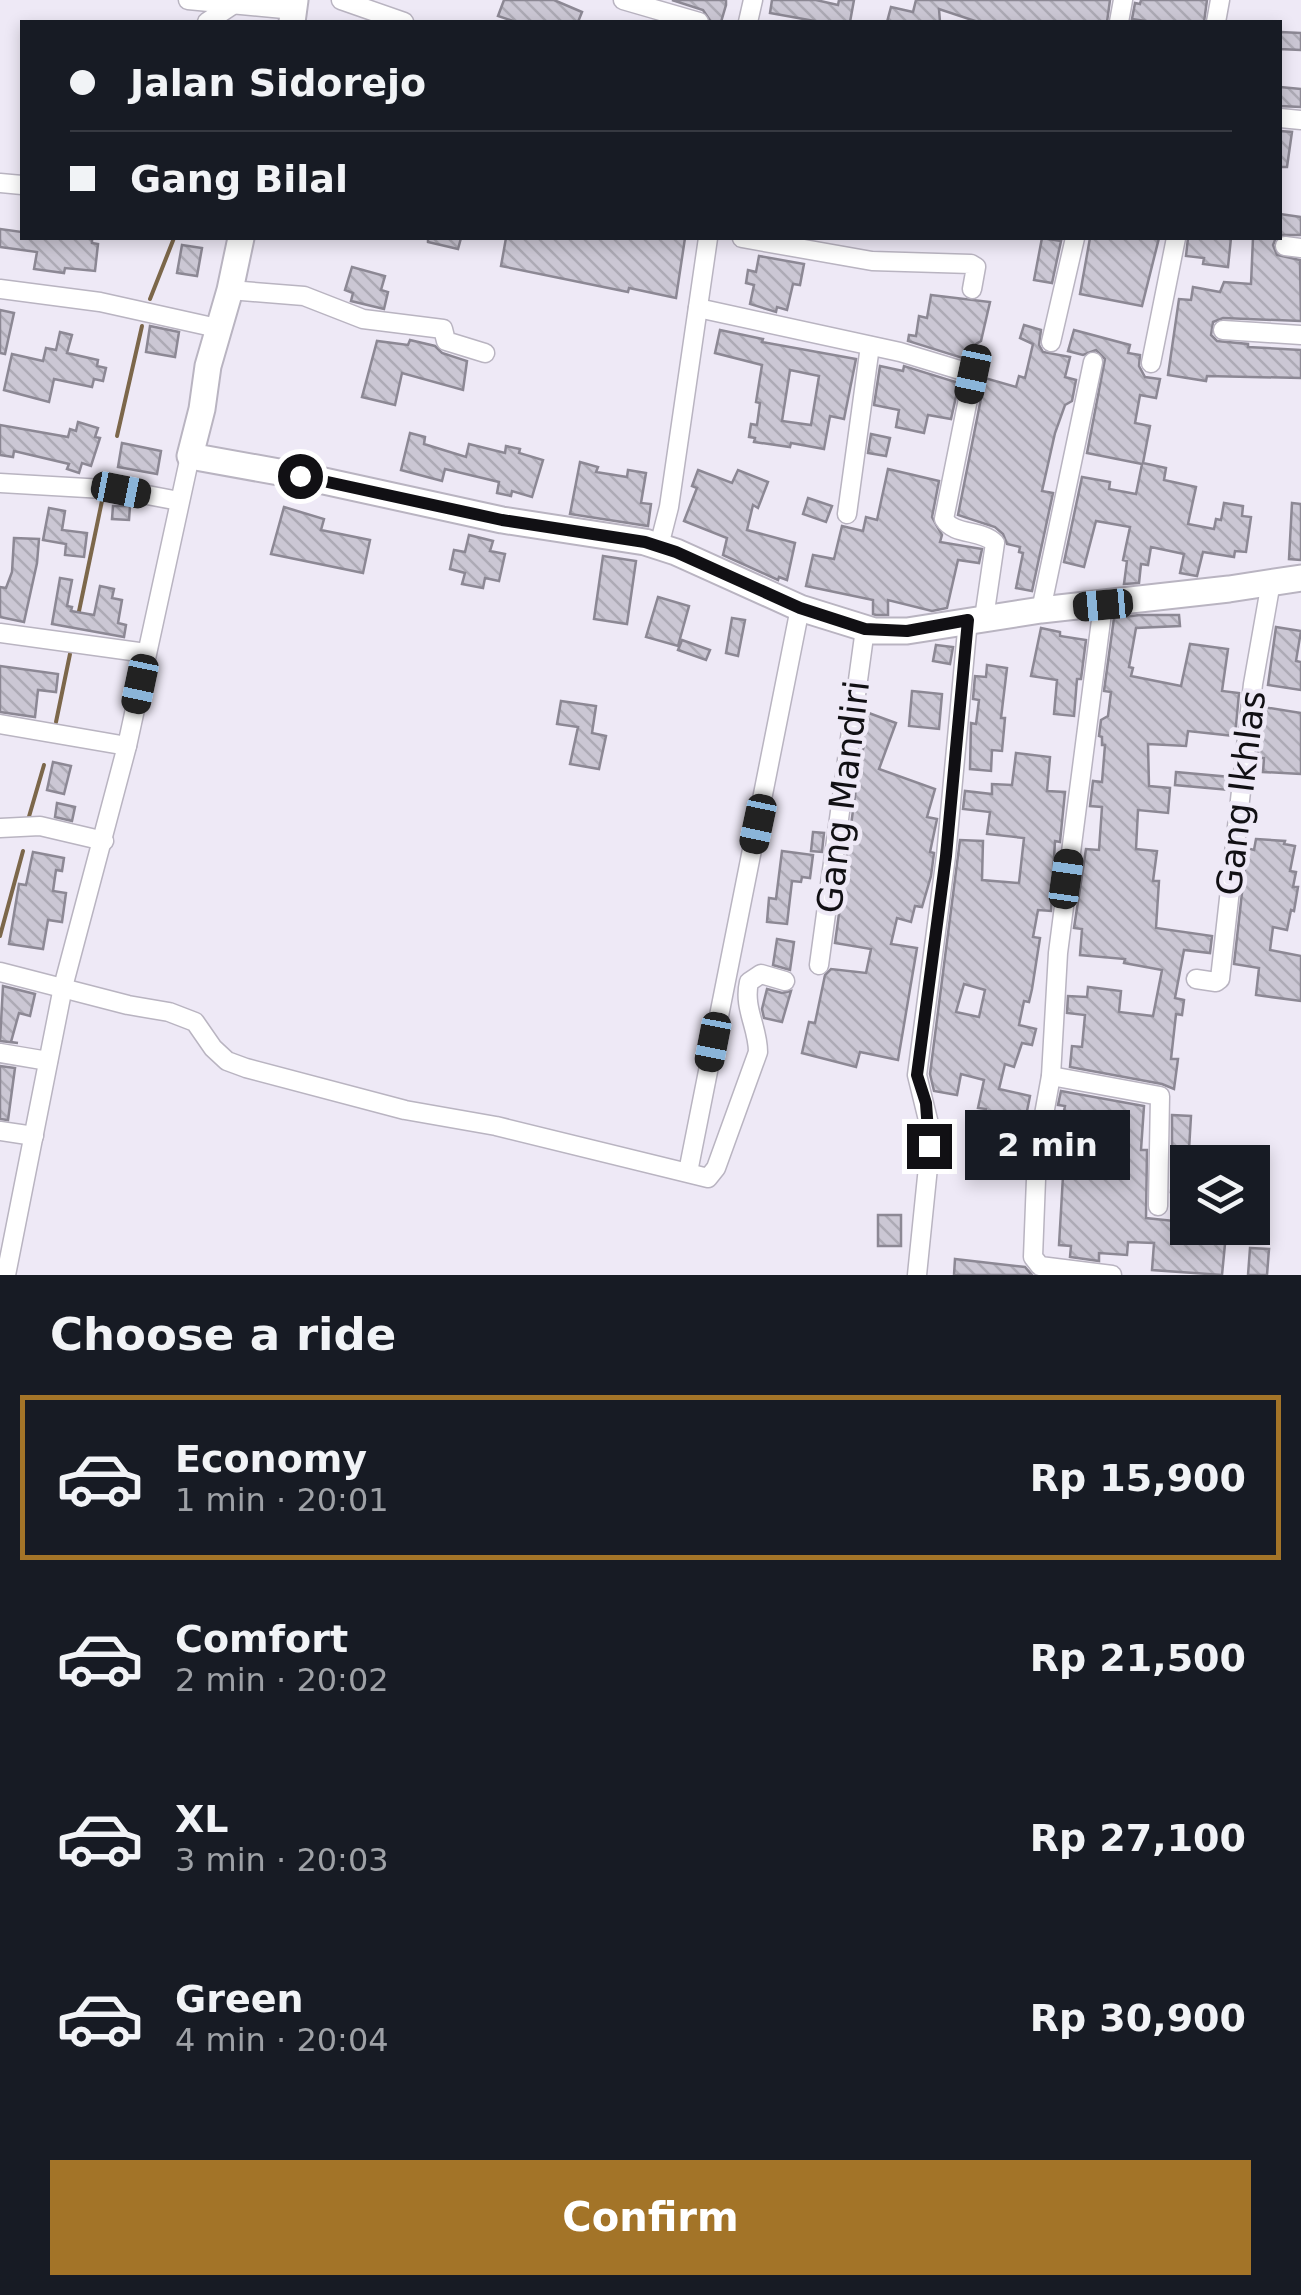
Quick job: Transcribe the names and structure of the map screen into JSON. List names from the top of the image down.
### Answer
{
  "streets": {
    "street": ["Gang Ikhlas", "Gang Mandiri"]
  },
  "page": {
    "banner": ["Jalan Sidorejo", "Gang Bilal"],
    "bubble": "2 min",
    "heading": "Choose a ride",
    "list": [
      {
        "name": "Economy",
        "note": "1 min · 20:01",
        "value": "Rp 15,900"
      },
      {
        "name": "Comfort",
        "note": "2 min · 20:02",
        "value": "Rp 21,500"
      },
      {
        "name": "XL",
        "note": "3 min · 20:03",
        "value": "Rp 27,100"
      },
      {
        "name": "Green",
        "note": "4 min · 20:04",
        "value": "Rp 30,900"
      }
    ],
    "buttons": "Confirm"
  }
}
